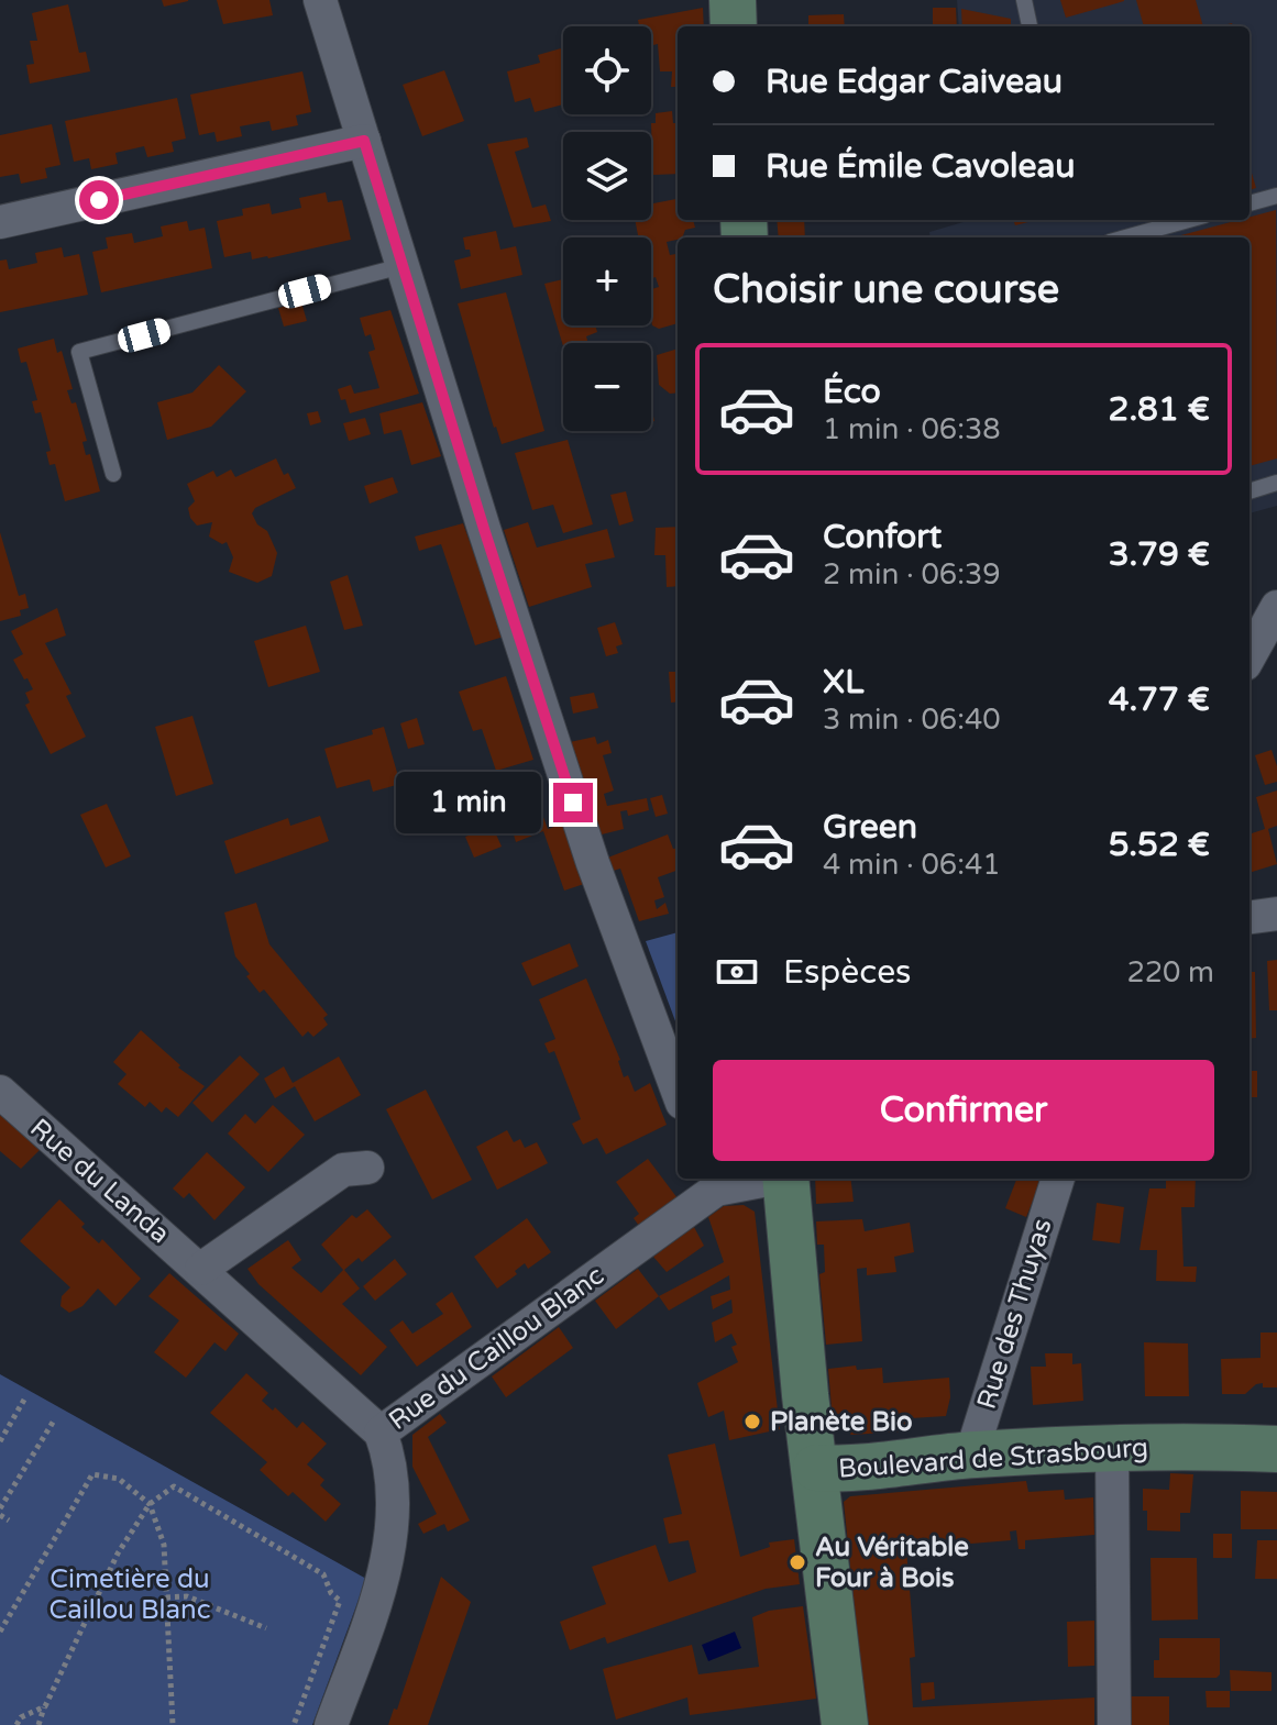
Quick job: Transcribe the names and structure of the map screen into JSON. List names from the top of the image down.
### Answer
{
  "streets": {
    "street": [
      "Rue du Landa",
      "Rue des Thuyas",
      "Rue du Caillou Blanc",
      "Boulevard de Strasbourg"
    ]
  },
  "crossings": [
    ["Rue du Landa", "Rue du Caillou Blanc"],
    ["Rue des Thuyas", "Boulevard de Strasbourg"]
  ],
  "parks": ["Cimetière du Caillou Blanc"],
  "places": ["Planète Bio", "Au Véritable Four à Bois"],
  "page": {
    "map_buttons": ["+", "−"],
    "banner": ["Rue Edgar Caiveau", "Rue Émile Cavoleau"],
    "heading": "Choisir une course",
    "list": [
      {
        "name": "Éco",
        "note": "1 min · 06:38",
        "value": "2.81 €"
      },
      {
        "name": "Confort",
        "note": "2 min · 06:39",
        "value": "3.79 €"
      },
      {
        "name": "XL",
        "note": "3 min · 06:40",
        "value": "4.77 €"
      },
      {
        "name": "Green",
        "note": "4 min · 06:41",
        "value": "5.52 €"
      }
    ],
    "bubble": "1 min",
    "pay": ["Espèces", "220 m"],
    "buttons": "Confirmer"
  }
}
